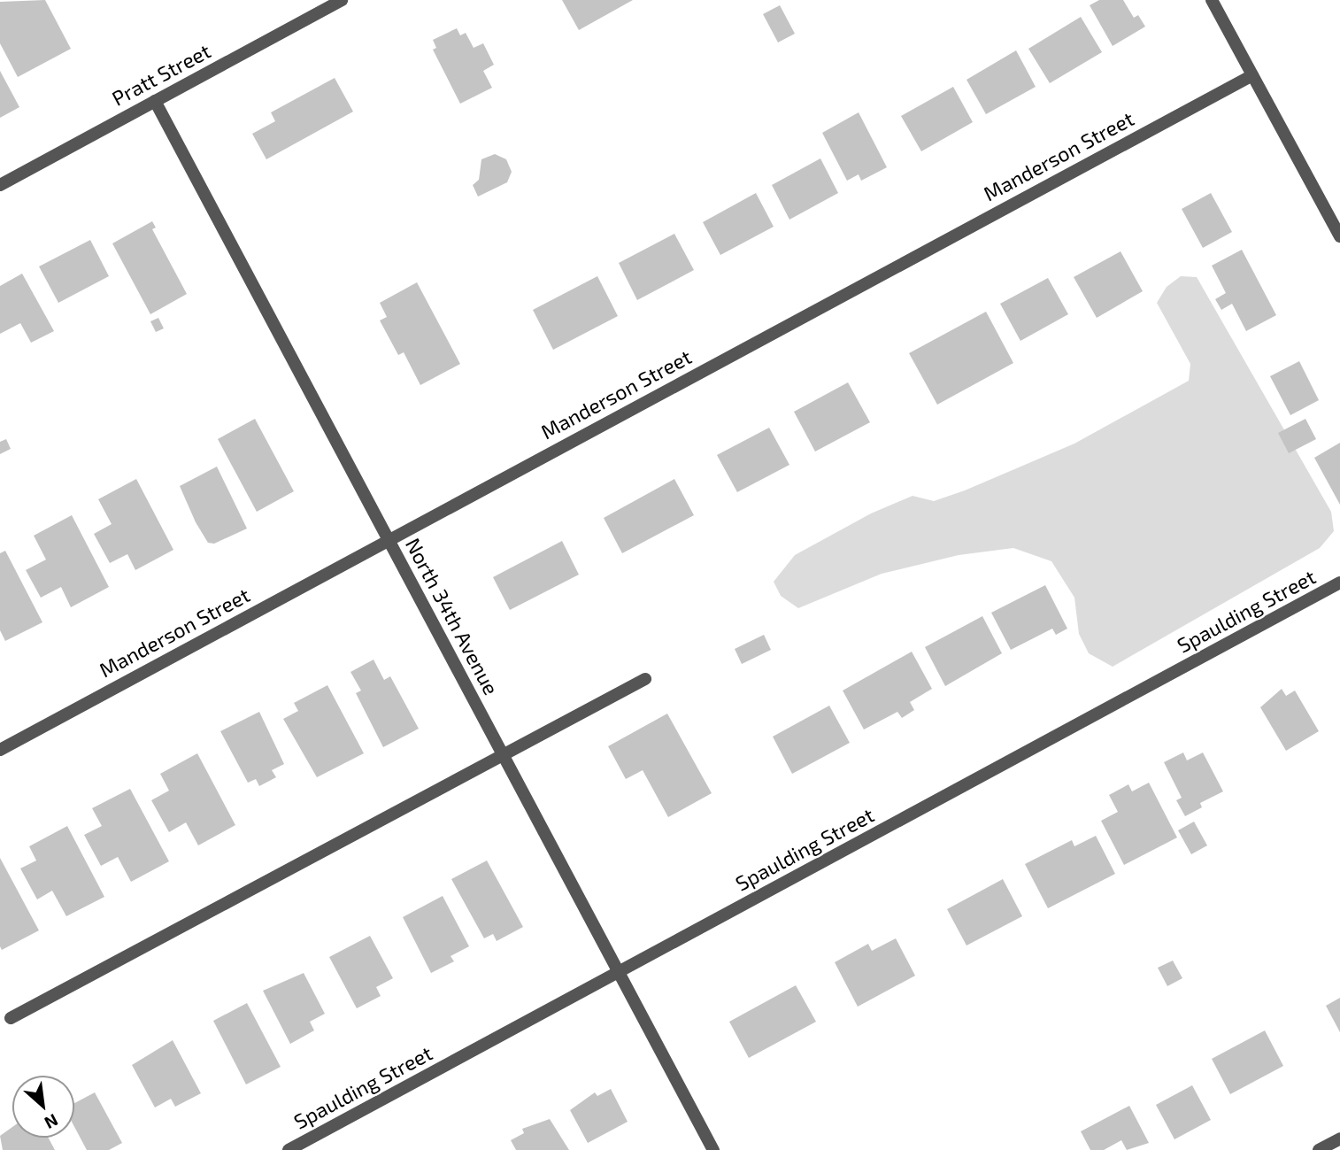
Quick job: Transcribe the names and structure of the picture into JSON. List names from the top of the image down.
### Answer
{
  "streets": {
    "street": [
      "Pratt Street",
      "Manderson Street",
      "Spaulding Street",
      "North 34th Avenue"
    ]
  },
  "crossings": [
    ["Pratt Street", "North 34th Avenue"],
    ["Manderson Street", "North 34th Avenue"],
    ["Spaulding Street", "North 34th Avenue"]
  ],
  "north": "bottom right"
}
